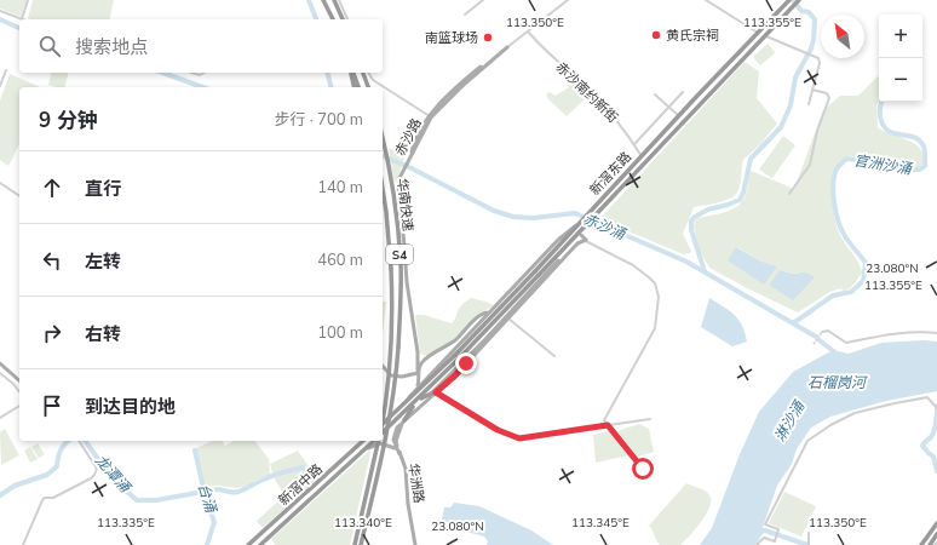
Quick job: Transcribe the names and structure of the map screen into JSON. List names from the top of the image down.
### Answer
{
  "streets": {
    "highway": [
      "新滘东路",
      "华南快速",
      "S4",
      "新滘中路"
    ],
    "main road": ["赤沙路", "华洲路"],
    "street": ["赤沙南约新街"]
  },
  "crossings": [
    ["赤沙南约新街", "赤沙路"],
    ["赤沙南约新街", "新滘东路"],
    ["新滘东路", "新滘中路"]
  ],
  "water": [
    "官洲沙涌",
    "赤沙涌",
    "石榴岗河",
    "淋沙涌",
    "龙潭涌",
    "台涌"
  ],
  "places": ["黄氏宗祠", "南篮球场"],
  "north": "top left",
  "page": {
    "map_buttons": ["+", "−"],
    "search": "搜索地点",
    "heading": ["9 分钟", "步行 · 700 m"],
    "list": [
      ["直行", "140 m"],
      ["左转", "460 m"],
      ["右转", "100 m"],
      "到达目的地"
    ]
  },
  "coordinates": [
    "113.350°E",
    "113.355°E",
    "23.080°N",
    "113.335°E",
    "113.340°E",
    "113.345°E"
  ]
}
